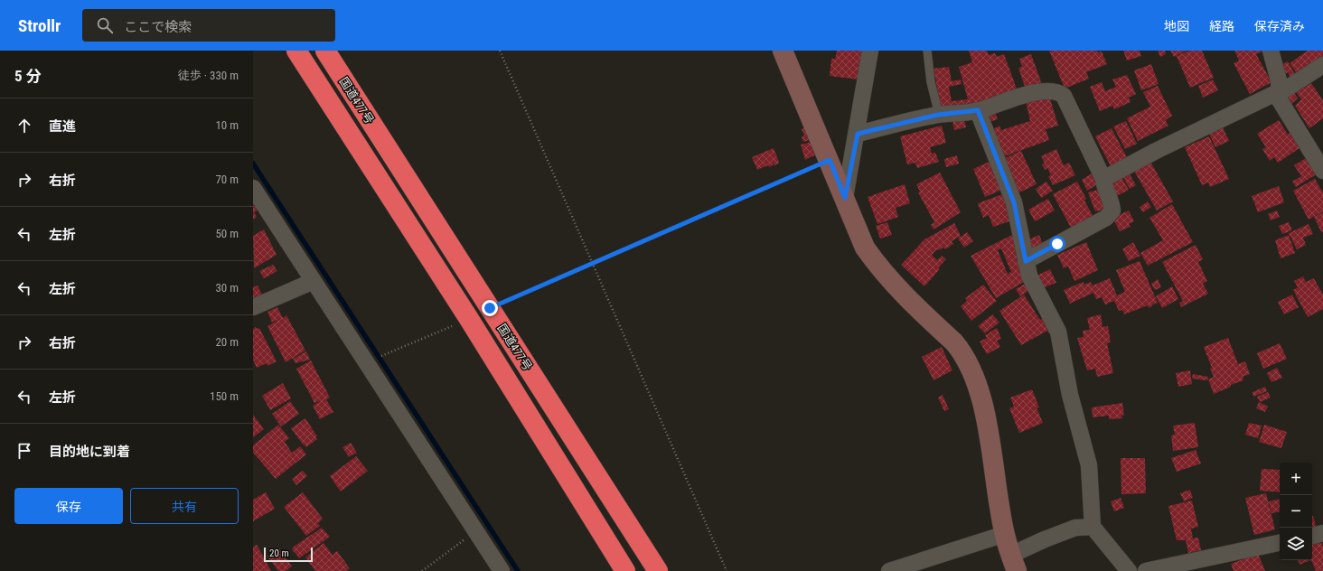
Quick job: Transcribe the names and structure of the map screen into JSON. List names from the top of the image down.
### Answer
{
  "streets": {
    "highway": ["国道477号"]
  },
  "scale_bar": "20 m",
  "page": {
    "header": "Strollr",
    "search": "ここで検索",
    "nav": ["地図", "経路", "保存済み"],
    "heading": ["5 分", "徒歩 · 330 m"],
    "list": [
      ["直進", "10 m"],
      ["右折", "70 m"],
      ["左折", "50 m"],
      ["左折", "30 m"],
      ["右折", "20 m"],
      ["左折", "150 m"],
      "目的地に到着"
    ],
    "map_buttons": ["+", "−"],
    "buttons": ["保存", "共有"],
    "scale": "20 m"
  }
}
